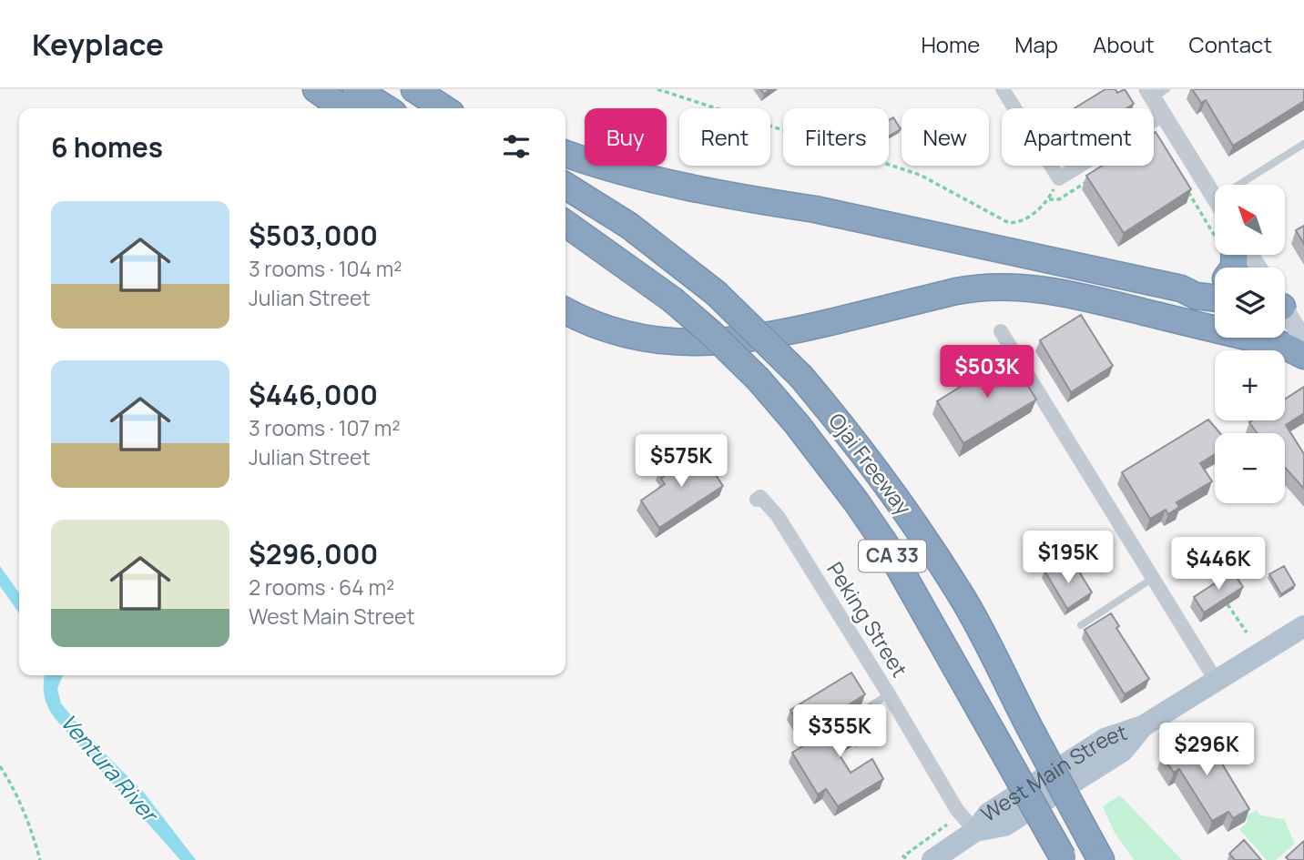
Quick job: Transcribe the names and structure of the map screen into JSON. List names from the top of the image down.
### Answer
{
  "streets": {
    "highway": ["Ojai Freeway", "CA 33"],
    "main road": ["West Main Street"],
    "street": ["Peking Street"]
  },
  "crossings": [
    ["Peking Street", "West Main Street"]
  ],
  "water": ["Ventura River"],
  "north": "top left",
  "page": {
    "header": "Keyplace",
    "nav": [
      "Home",
      "Map",
      "About",
      "Contact"
    ],
    "chip": [
      "Buy",
      "Rent",
      "Filters",
      "New",
      "Apartment"
    ],
    "heading": "6 homes",
    "map_buttons": ["+", "−"],
    "list": [
      {
        "name": "$503,000",
        "note": "3 rooms · 104 m² · Julian Street"
      },
      {
        "name": "$446,000",
        "note": "3 rooms · 107 m² · Julian Street"
      },
      {
        "name": "$296,000",
        "note": "2 rooms · 64 m² · West Main Street"
      }
    ],
    "price": [
      "$503K",
      "$575K",
      "$195K",
      "$446K",
      "$355K",
      "$296K"
    ]
  }
}
